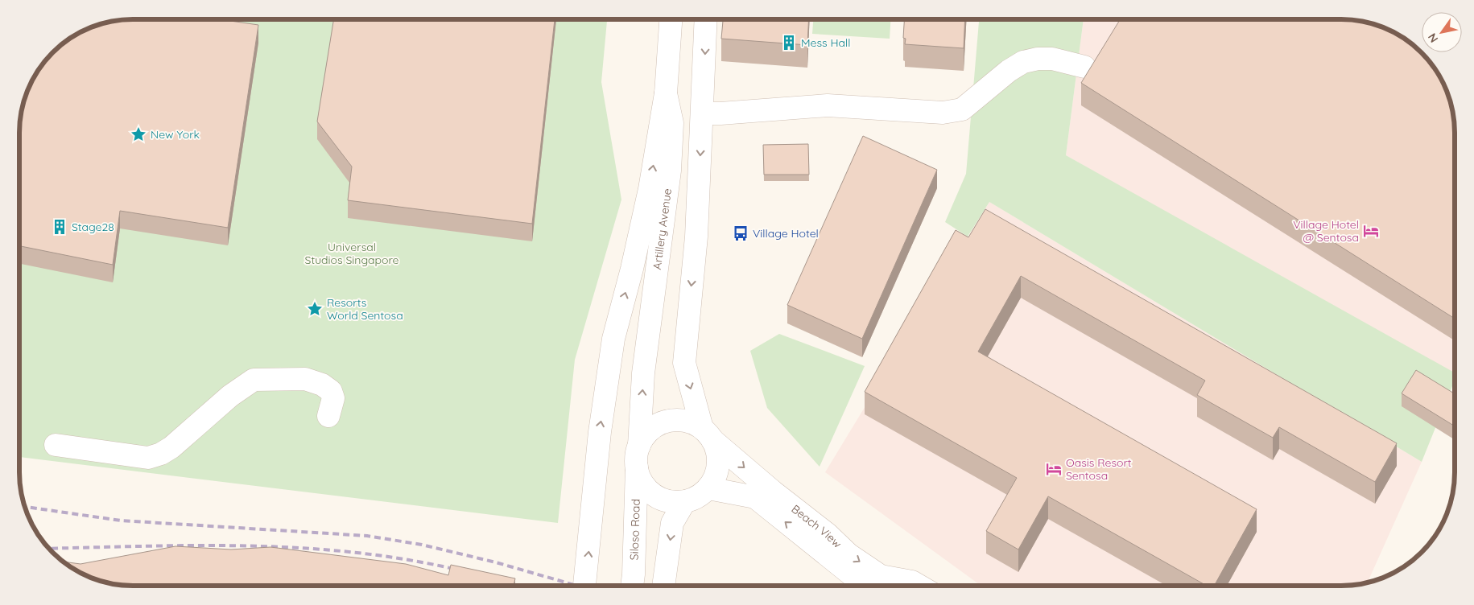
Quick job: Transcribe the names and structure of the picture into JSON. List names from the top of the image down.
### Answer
{
  "streets": {
    "street": ["Artillery Avenue", "Beach View", "Siloso Road"]
  },
  "crossings": [
    ["Artillery Avenue", "Beach View"],
    ["Artillery Avenue", "Siloso Road"],
    ["Beach View", "Siloso Road"]
  ],
  "parks": ["Universal Studios Singapore"],
  "places": {
    "building": ["Mess Hall", "Stage28"],
    "place": ["New York", "Resorts World Sentosa"],
    "hotel": ["Village Hotel @ Sentosa", "Oasis Resort Sentosa"],
    "bus stop": ["Village Hotel"]
  },
  "north": "bottom left"
}
